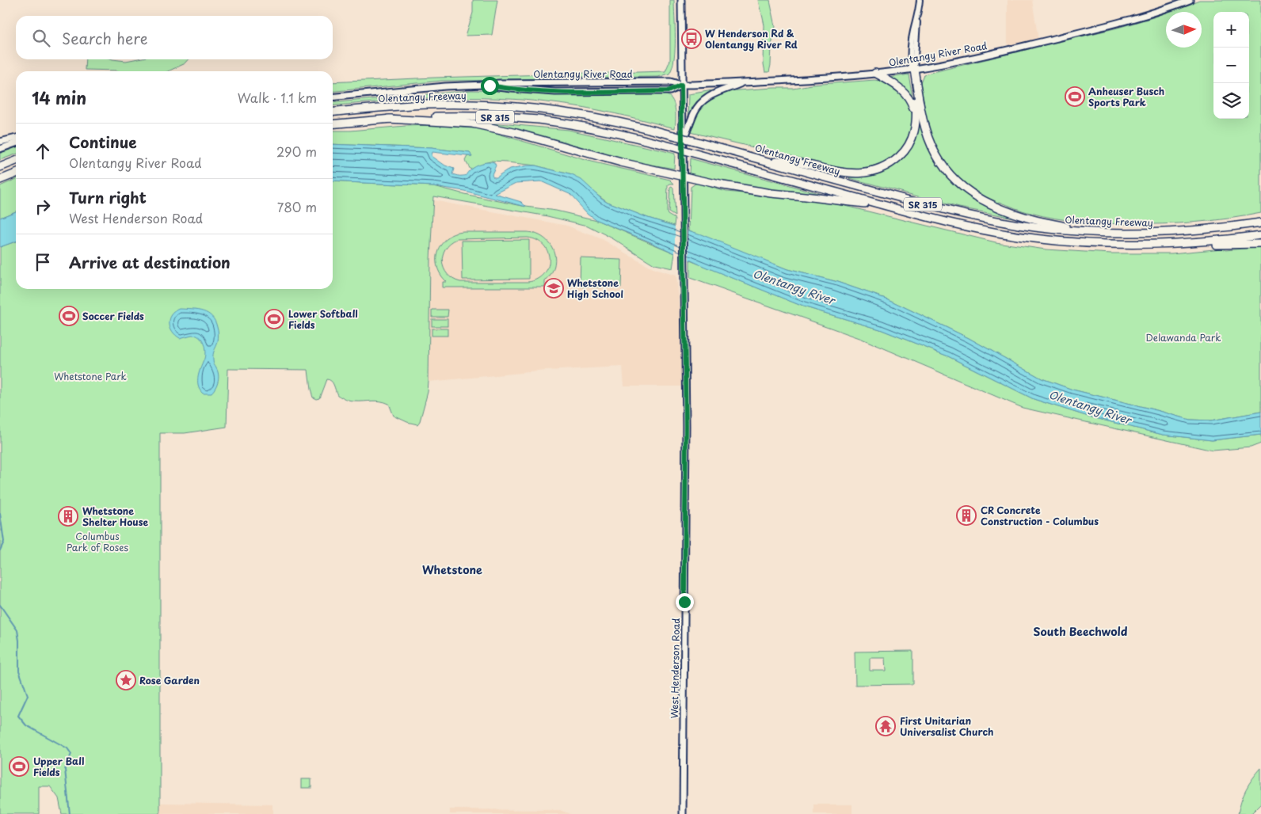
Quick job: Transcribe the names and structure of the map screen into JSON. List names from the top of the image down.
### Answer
{
  "streets": {
    "highway": ["Olentangy Freeway", "SR 315"],
    "main road": ["Olentangy River Road", "West Henderson Road"]
  },
  "crossings": [
    ["Olentangy River Road", "West Henderson Road"]
  ],
  "districts": ["Whetstone", "South Beechwold"],
  "water": ["Olentangy River"],
  "parks": ["Delawanda Park", "Whetstone Park", "Columbus Park of Roses"],
  "places": {
    "bus stop": ["W Henderson Rd & Olentangy River Rd"],
    "sports": [
      "Anheuser Busch Sports Park",
      "Soccer Fields",
      "Lower Softball Fields",
      "Upper Ball Fields"
    ],
    "school or university": ["Whetstone High School"],
    "building": ["CR Concrete Construction - Columbus", "Whetstone Shelter House"],
    "place": ["Rose Garden"],
    "temple": ["First Unitarian Universalist Church"]
  },
  "north": "right",
  "page": {
    "map_buttons": ["+", "−"],
    "search": "Search here",
    "heading": ["14 min", "Walk · 1.1 km"],
    "list": [
      ["Continue", "Olentangy River Road", "290 m"],
      ["Turn right", "West Henderson Road", "780 m"],
      "Arrive at destination"
    ]
  }
}
